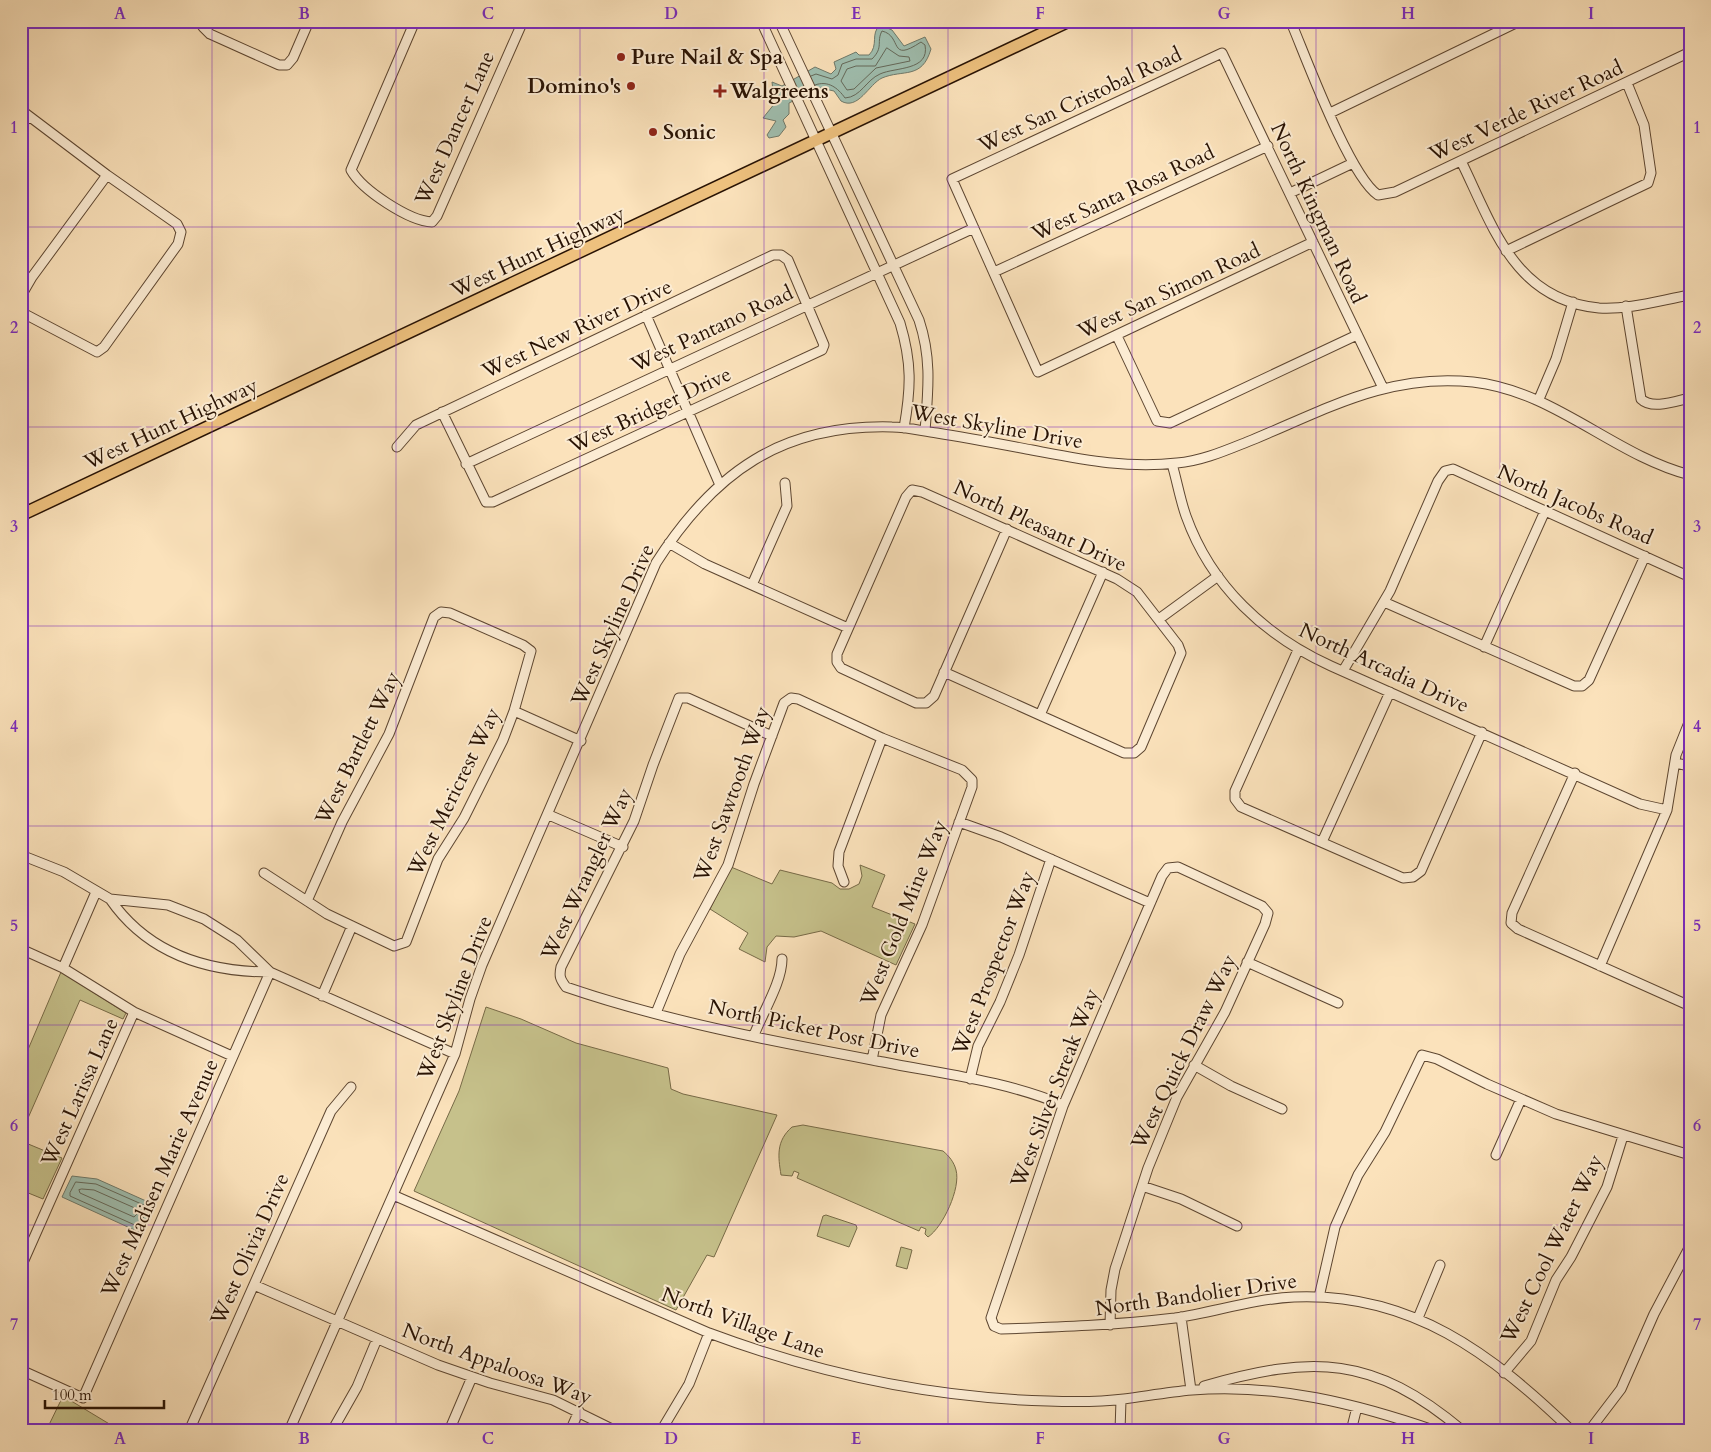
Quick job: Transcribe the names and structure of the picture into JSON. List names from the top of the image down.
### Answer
{
  "streets": {
    "main road": ["West Hunt Highway"],
    "street": [
      "West San Cristobal Road",
      "West Verde River Road",
      "West Dancer Lane",
      "West Santa Rosa Road",
      "North Kingman Road",
      "West San Simon Road",
      "West New River Drive",
      "West Pantano Road",
      "West Bridger Drive",
      "West Skyline Drive",
      "North Jacobs Road",
      "North Pleasant Drive",
      "North Arcadia Drive",
      "West Bartlett Way",
      "West Mericrest Way",
      "West Sawtooth Way",
      "West Wrangler Way",
      "West Gold Mine Way",
      "West Prospector Way",
      "North Picket Post Drive",
      "West Quick Draw Way",
      "West Silver Streak Way",
      "West Larissa Lane",
      "West Madisen Marie Avenue",
      "West Olivia Drive",
      "West Cool Water Way",
      "North Bandolier Drive",
      "North Village Lane",
      "North Appaloosa Way"
    ]
  },
  "crossings": [
    ["West San Cristobal Road", "North Kingman Road"],
    ["West San Cristobal Road", "West Pantano Road"],
    ["West Santa Rosa Road", "North Kingman Road"],
    ["West Santa Rosa Road", "West San Simon Road"],
    ["North Kingman Road", "West San Simon Road"],
    ["North Kingman Road", "West Skyline Drive"],
    ["West New River Drive", "West Pantano Road"],
    ["West New River Drive", "West Bridger Drive"],
    ["West Pantano Road", "West Bridger Drive"],
    ["West Skyline Drive", "North Arcadia Drive"],
    ["West Skyline Drive", "North Village Lane"],
    ["West Skyline Drive", "North Appaloosa Way"],
    ["West Bartlett Way", "West Mericrest Way"],
    ["West Sawtooth Way", "West Wrangler Way"],
    ["West Sawtooth Way", "West Gold Mine Way"],
    ["West Sawtooth Way", "North Picket Post Drive"],
    ["West Wrangler Way", "North Picket Post Drive"],
    ["West Gold Mine Way", "North Picket Post Drive"],
    ["West Prospector Way", "North Picket Post Drive"],
    ["North Picket Post Drive", "West Silver Streak Way"],
    ["West Quick Draw Way", "West Silver Streak Way"],
    ["West Quick Draw Way", "North Bandolier Drive"],
    ["West Silver Streak Way", "North Bandolier Drive"],
    ["West Olivia Drive", "North Appaloosa Way"],
    ["West Cool Water Way", "North Bandolier Drive"]
  ],
  "places": {
    "other": ["Pure Nail & Spa", "Domino's", "Sonic"],
    "health": ["Walgreens"]
  },
  "scale_bar": "100 m",
  "grid": {
    "columns": [
      "A",
      "B",
      "C",
      "D",
      "E",
      "F",
      "G",
      "H",
      "I"
    ],
    "rows": [
      "1",
      "2",
      "3",
      "4",
      "5",
      "6",
      "7"
    ]
  }
}
